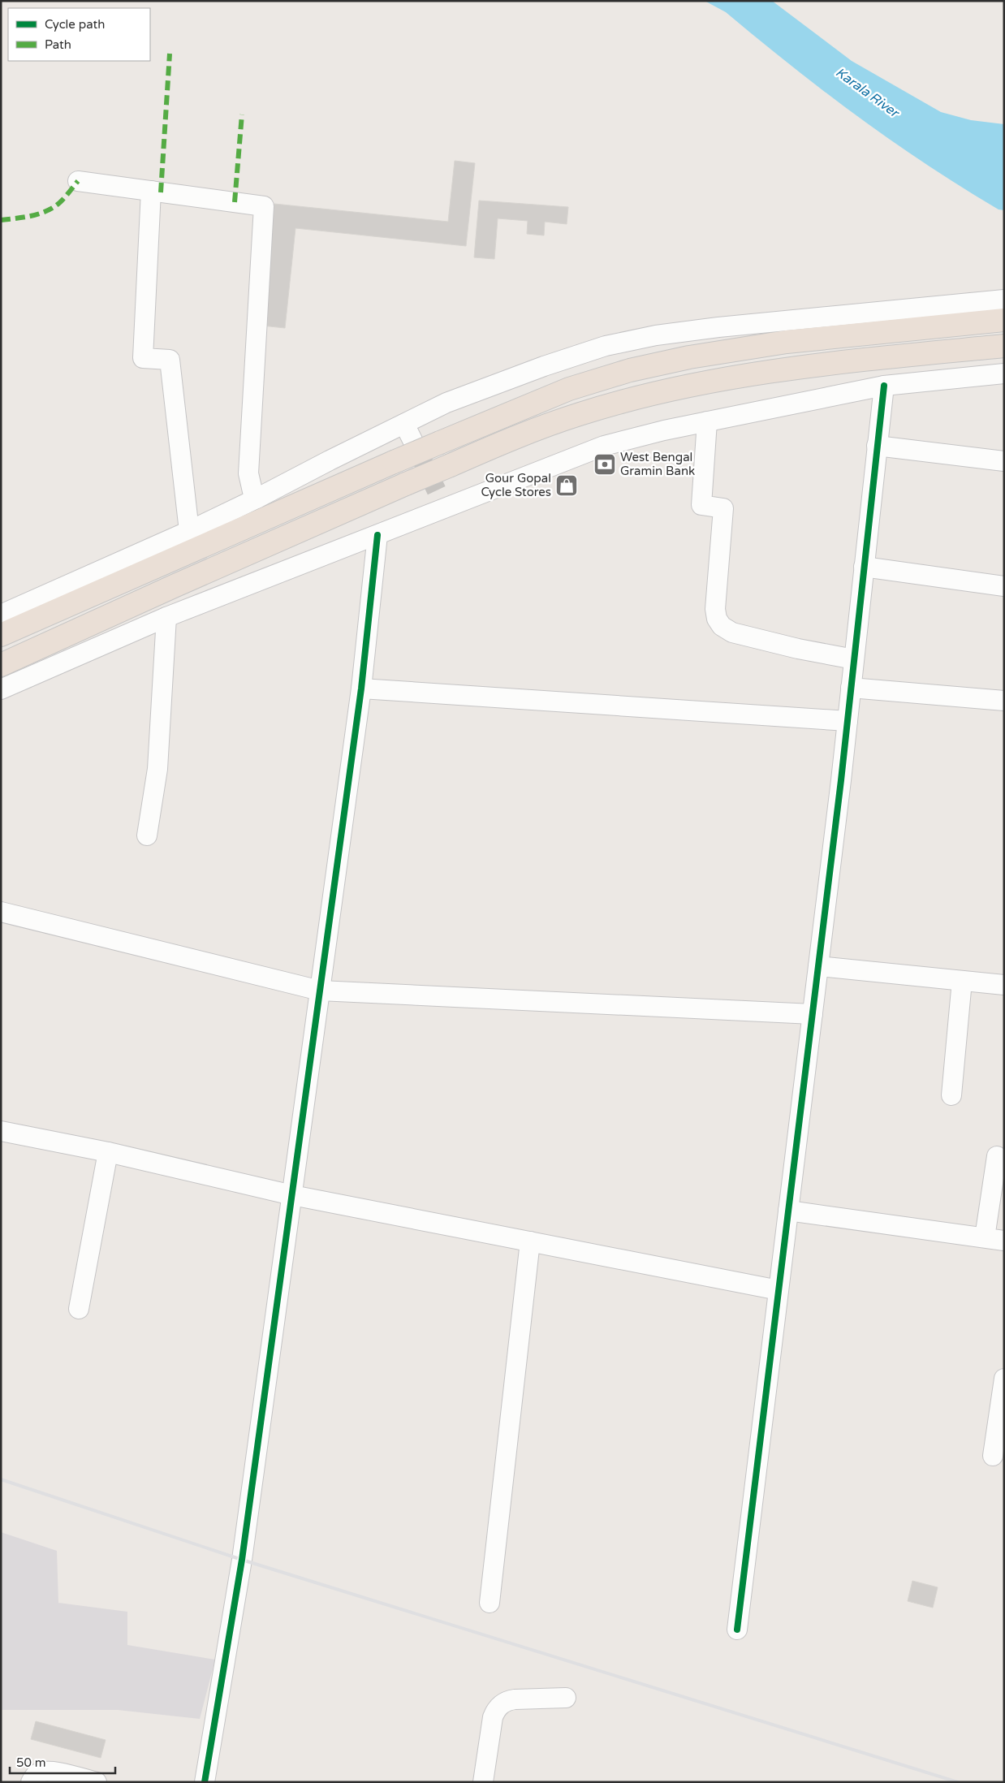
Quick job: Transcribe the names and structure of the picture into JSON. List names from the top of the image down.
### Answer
{
  "water": ["Karala River"],
  "places": {
    "bank": ["West Bengal Gramin Bank"],
    "shop": ["Gour Gopal Cycle Stores"]
  },
  "legend": ["Cycle path", "Path"],
  "scale_bar": "50 m"
}
